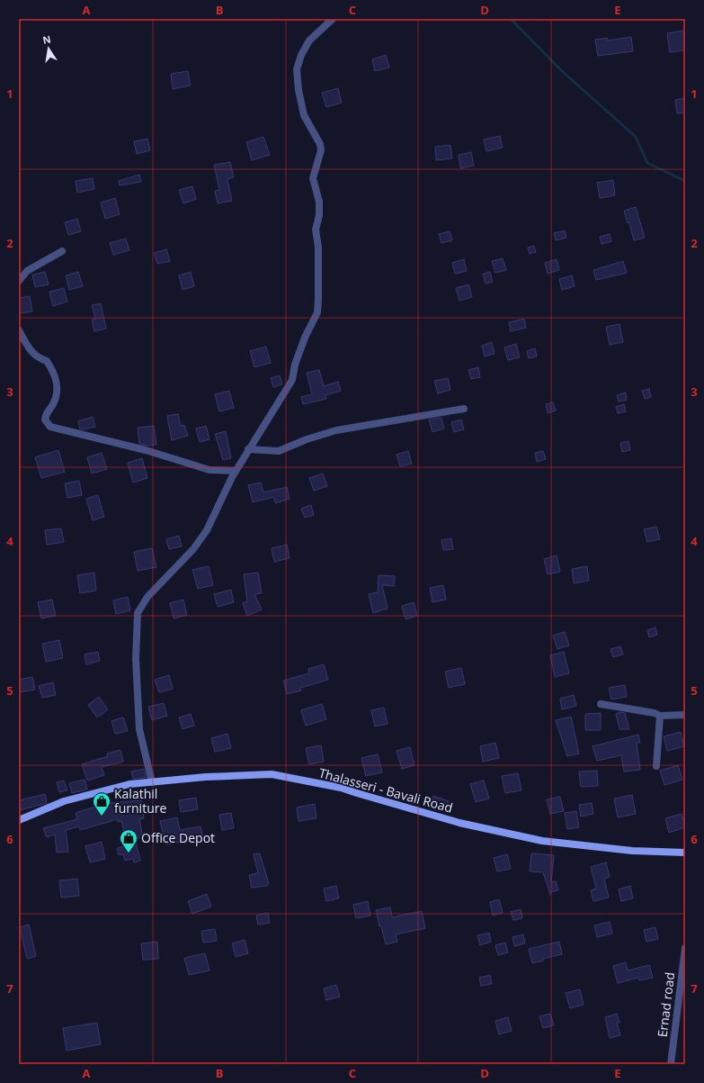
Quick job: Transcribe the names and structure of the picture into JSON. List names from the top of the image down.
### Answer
{
  "streets": {
    "main road": ["Thalasseri - Bavali Road"],
    "street": ["Ernad road"]
  },
  "places": {
    "shop": ["Kalathil furniture", "Office Depot"]
  },
  "north": "top",
  "grid": {
    "columns": [
      "A",
      "B",
      "C",
      "D",
      "E"
    ],
    "rows": [
      "1",
      "2",
      "3",
      "4",
      "5",
      "6",
      "7"
    ]
  }
}
